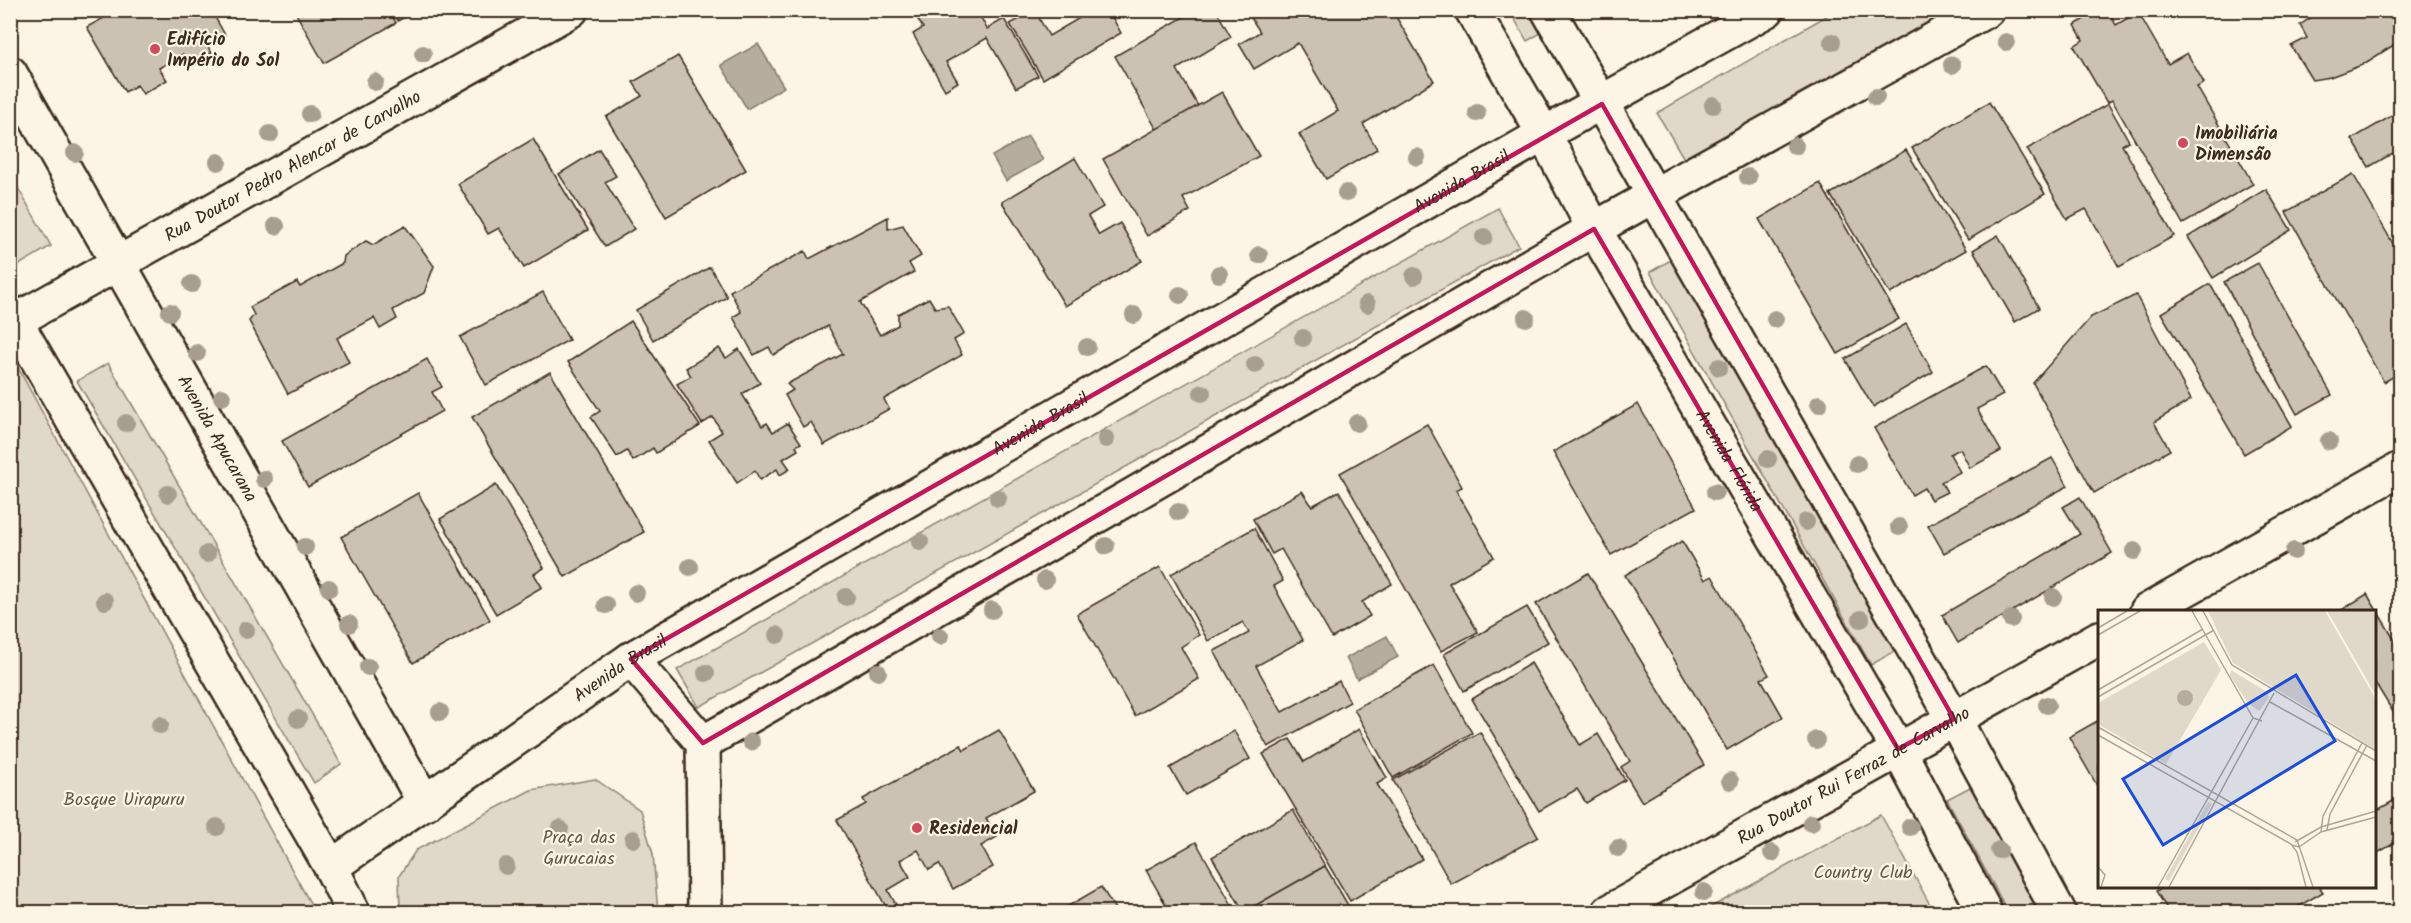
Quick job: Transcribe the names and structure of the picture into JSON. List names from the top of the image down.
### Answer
{
  "streets": {
    "street": [
      "Rua Doutor Pedro Alencar de Carvalho",
      "Avenida Brasil",
      "Avenida Apucarana",
      "Avenida Flórida",
      "Rua Doutor Rui Ferraz de Carvalho"
    ]
  },
  "crossings": [
    ["Rua Doutor Pedro Alencar de Carvalho", "Avenida Apucarana"],
    ["Avenida Brasil", "Avenida Apucarana"],
    ["Avenida Brasil", "Avenida Flórida"],
    ["Avenida Flórida", "Rua Doutor Rui Ferraz de Carvalho"]
  ],
  "parks": ["Bosque Uirapuru", "Praça das Gurucaias", "Country Club"],
  "places": ["Edifício Império do Sol", "Imobiliária Dimensão", "Residencial"]
}
